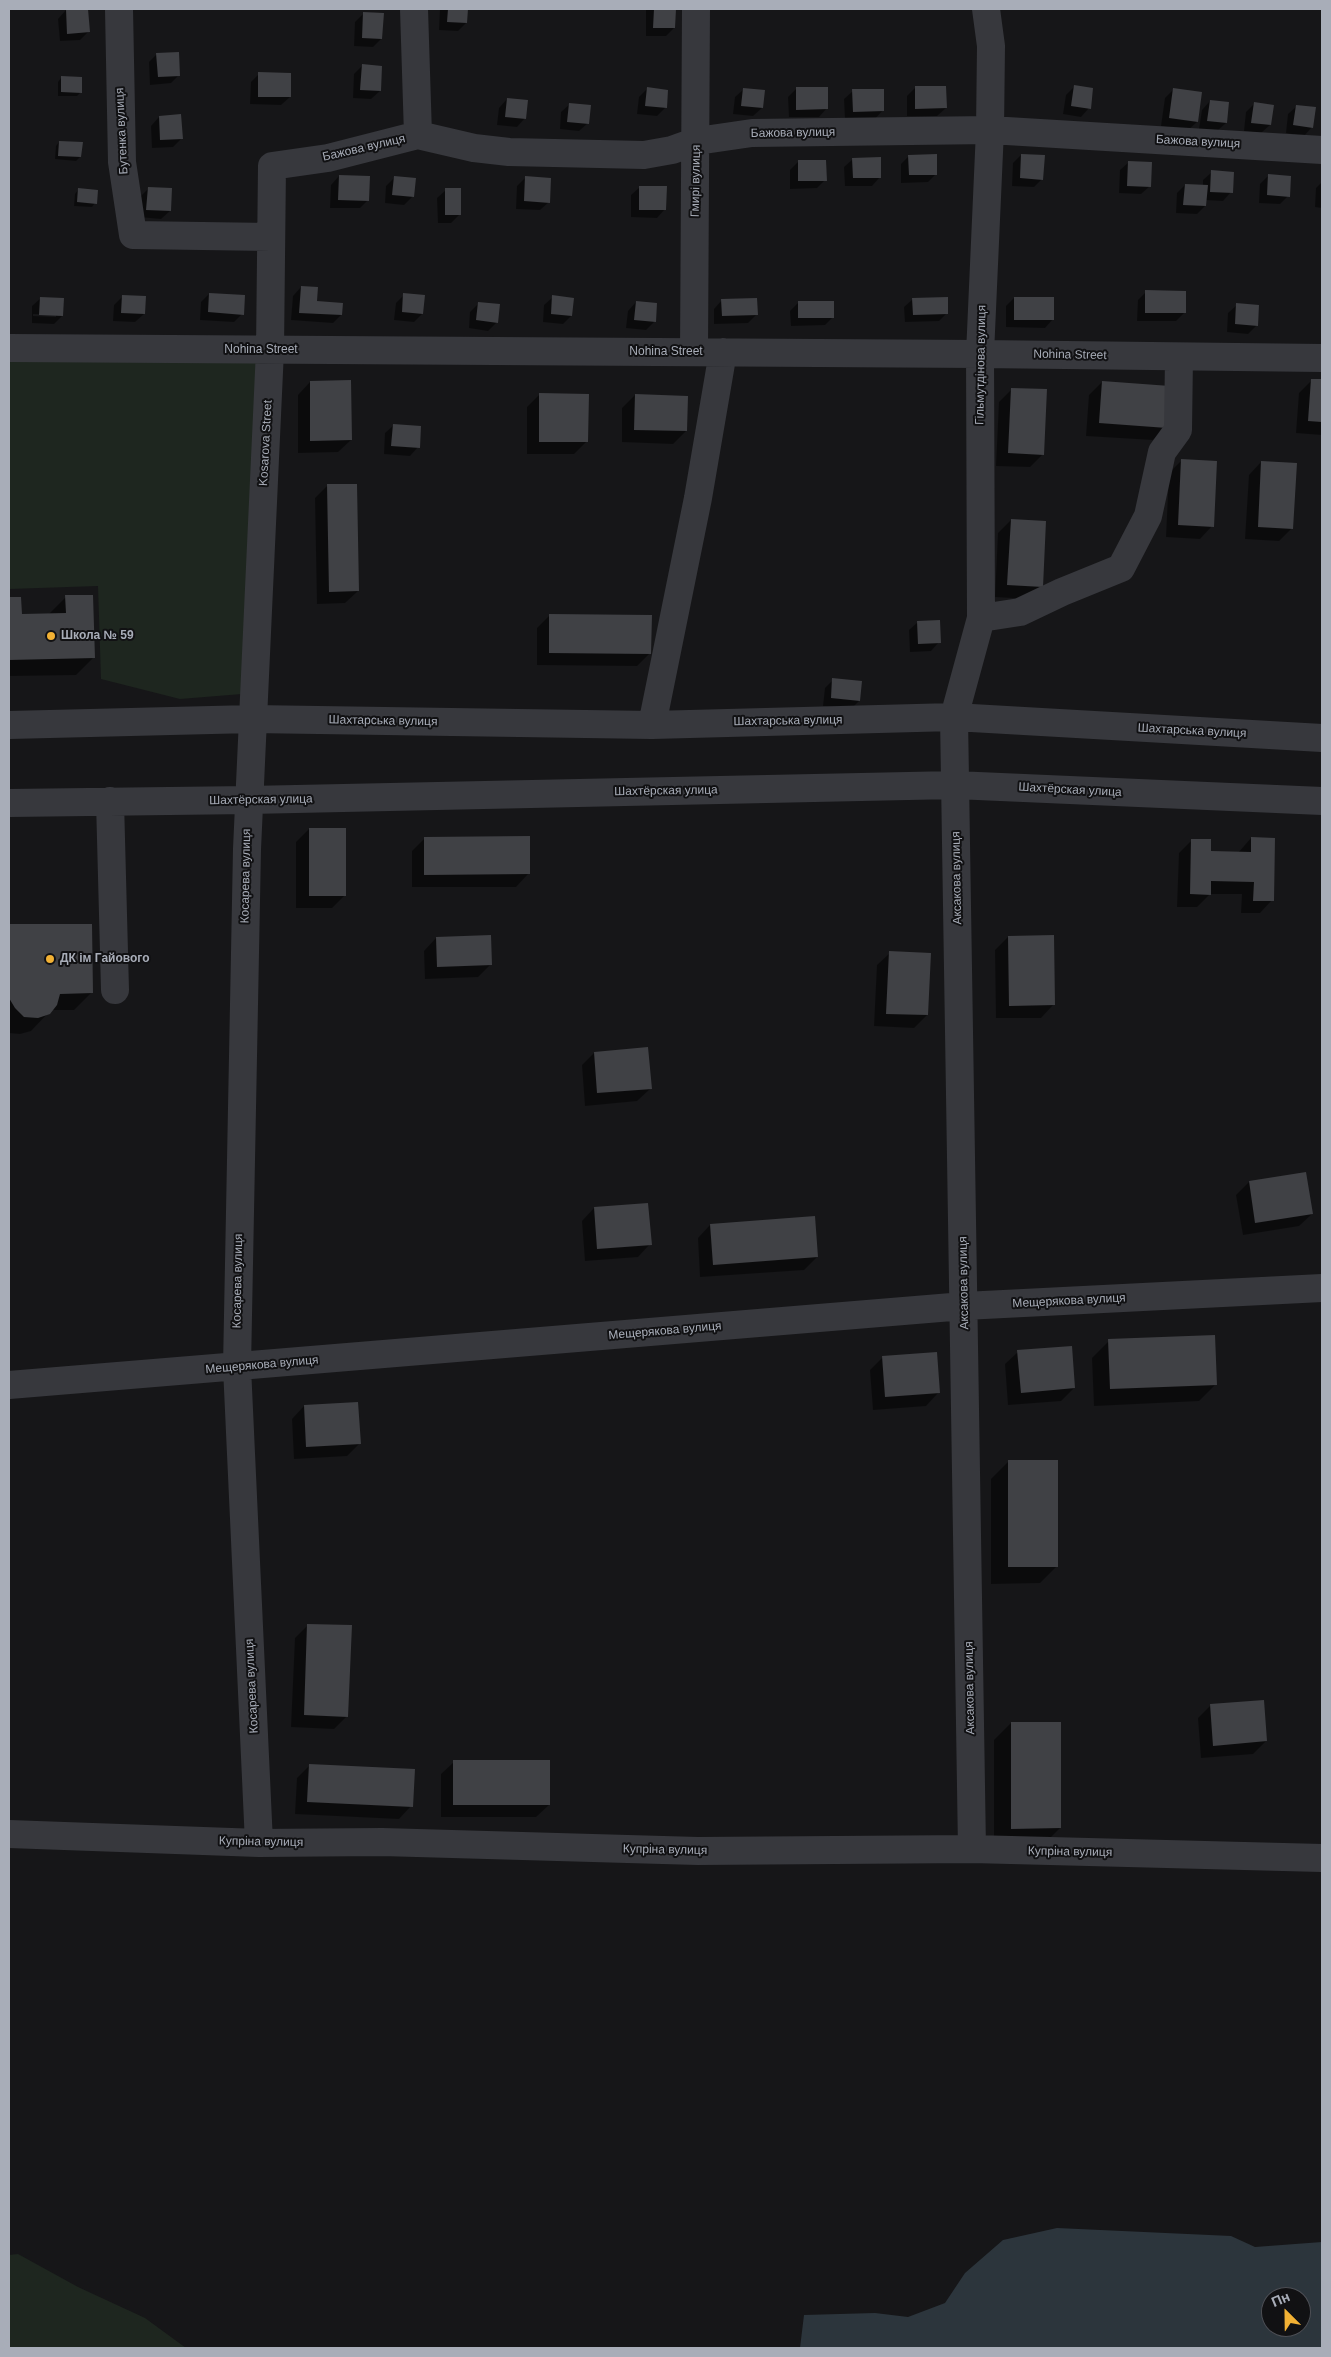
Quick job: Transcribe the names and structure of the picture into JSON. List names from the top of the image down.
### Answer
{
  "streets": {
    "street": [
      "Бутенка вулиця",
      "Бажова вулиця",
      "Гмирі вулиця",
      "Nohina Street",
      "Гільмутдінова вулиця",
      "Kosarova Street",
      "Шахтарська вулиця",
      "Шахтёрская улица",
      "Косарева вулиця",
      "Аксакова вулиця",
      "Мещерякова вулиця",
      "Купріна вулиця"
    ]
  },
  "crossings": [
    ["Бутенка вулиця", "Kosarova Street"],
    ["Бажова вулиця", "Гмирі вулиця"],
    ["Бажова вулиця", "Гільмутдінова вулиця"],
    ["Бажова вулиця", "Kosarova Street"],
    ["Гмирі вулиця", "Nohina Street"],
    ["Nohina Street", "Гільмутдінова вулиця"],
    ["Nohina Street", "Kosarova Street"],
    ["Гільмутдінова вулиця", "Шахтарська вулиця"],
    ["Гільмутдінова вулиця", "Аксакова вулиця"],
    ["Kosarova Street", "Шахтарська вулиця"],
    ["Kosarova Street", "Косарева вулиця"],
    ["Шахтарська вулиця", "Косарева вулиця"],
    ["Шахтарська вулиця", "Аксакова вулиця"],
    ["Шахтёрская улица", "Косарева вулиця"],
    ["Шахтёрская улица", "Аксакова вулиця"],
    ["Косарева вулиця", "Мещерякова вулиця"],
    ["Косарева вулиця", "Купріна вулиця"],
    ["Аксакова вулиця", "Мещерякова вулиця"],
    ["Аксакова вулиця", "Купріна вулиця"]
  ],
  "places": ["Школа № 59", "ДК ім Гайового"],
  "north": "top left"
}
